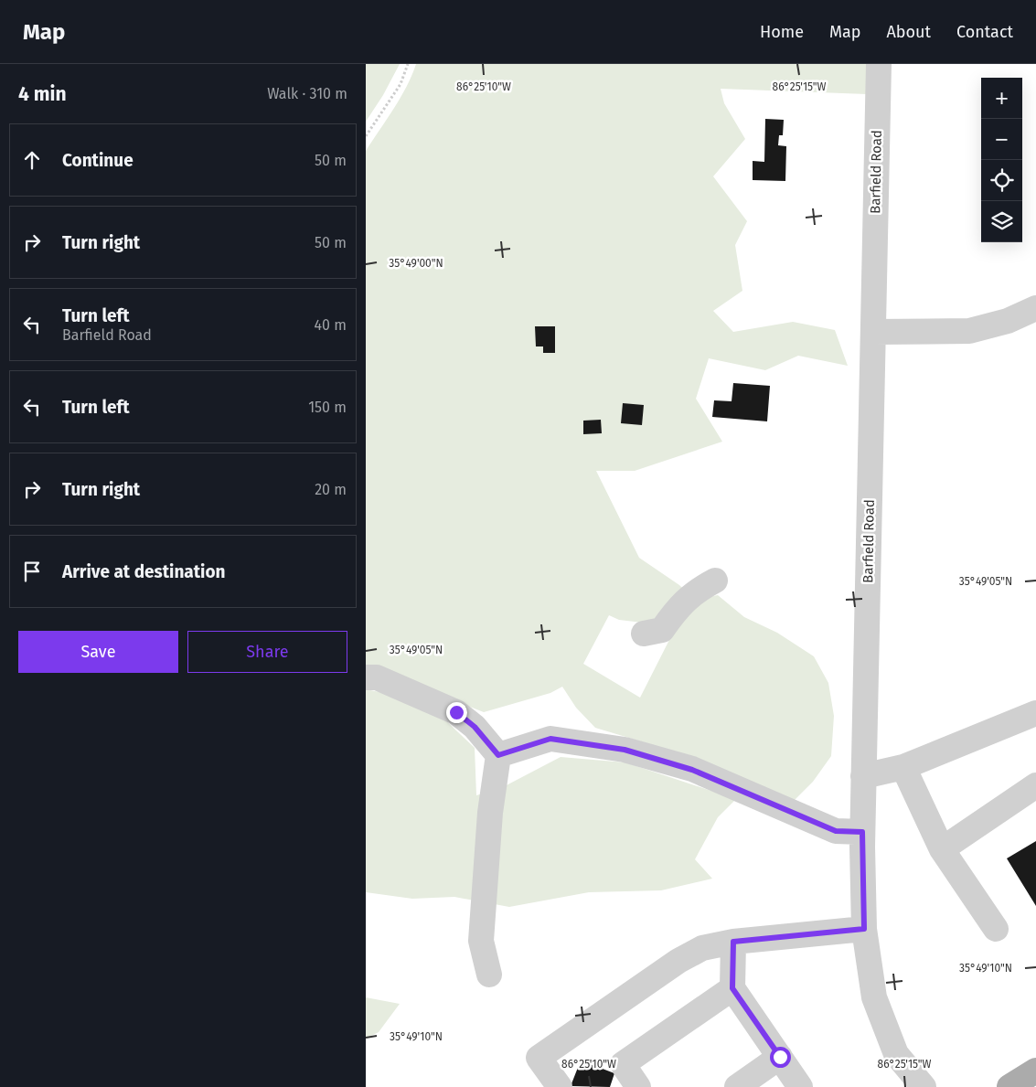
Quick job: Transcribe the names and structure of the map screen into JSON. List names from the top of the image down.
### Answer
{
  "streets": {
    "street": ["Barfield Road"]
  },
  "page": {
    "header": "Map",
    "nav": [
      "Home",
      "Map",
      "About",
      "Contact"
    ],
    "heading": ["4 min", "Walk · 310 m"],
    "map_buttons": ["+", "−"],
    "list": [
      ["Continue", "50 m"],
      ["Turn right", "50 m"],
      ["Turn left", "Barfield Road", "40 m"],
      ["Turn left", "150 m"],
      ["Turn right", "20 m"],
      "Arrive at destination"
    ],
    "buttons": ["Save", "Share"]
  },
  "coordinates": [
    "86°25'10\"W",
    "86°25'15\"W",
    "35°49'00\"N",
    "35°49'05\"N",
    "35°49'10\"N"
  ]
}
